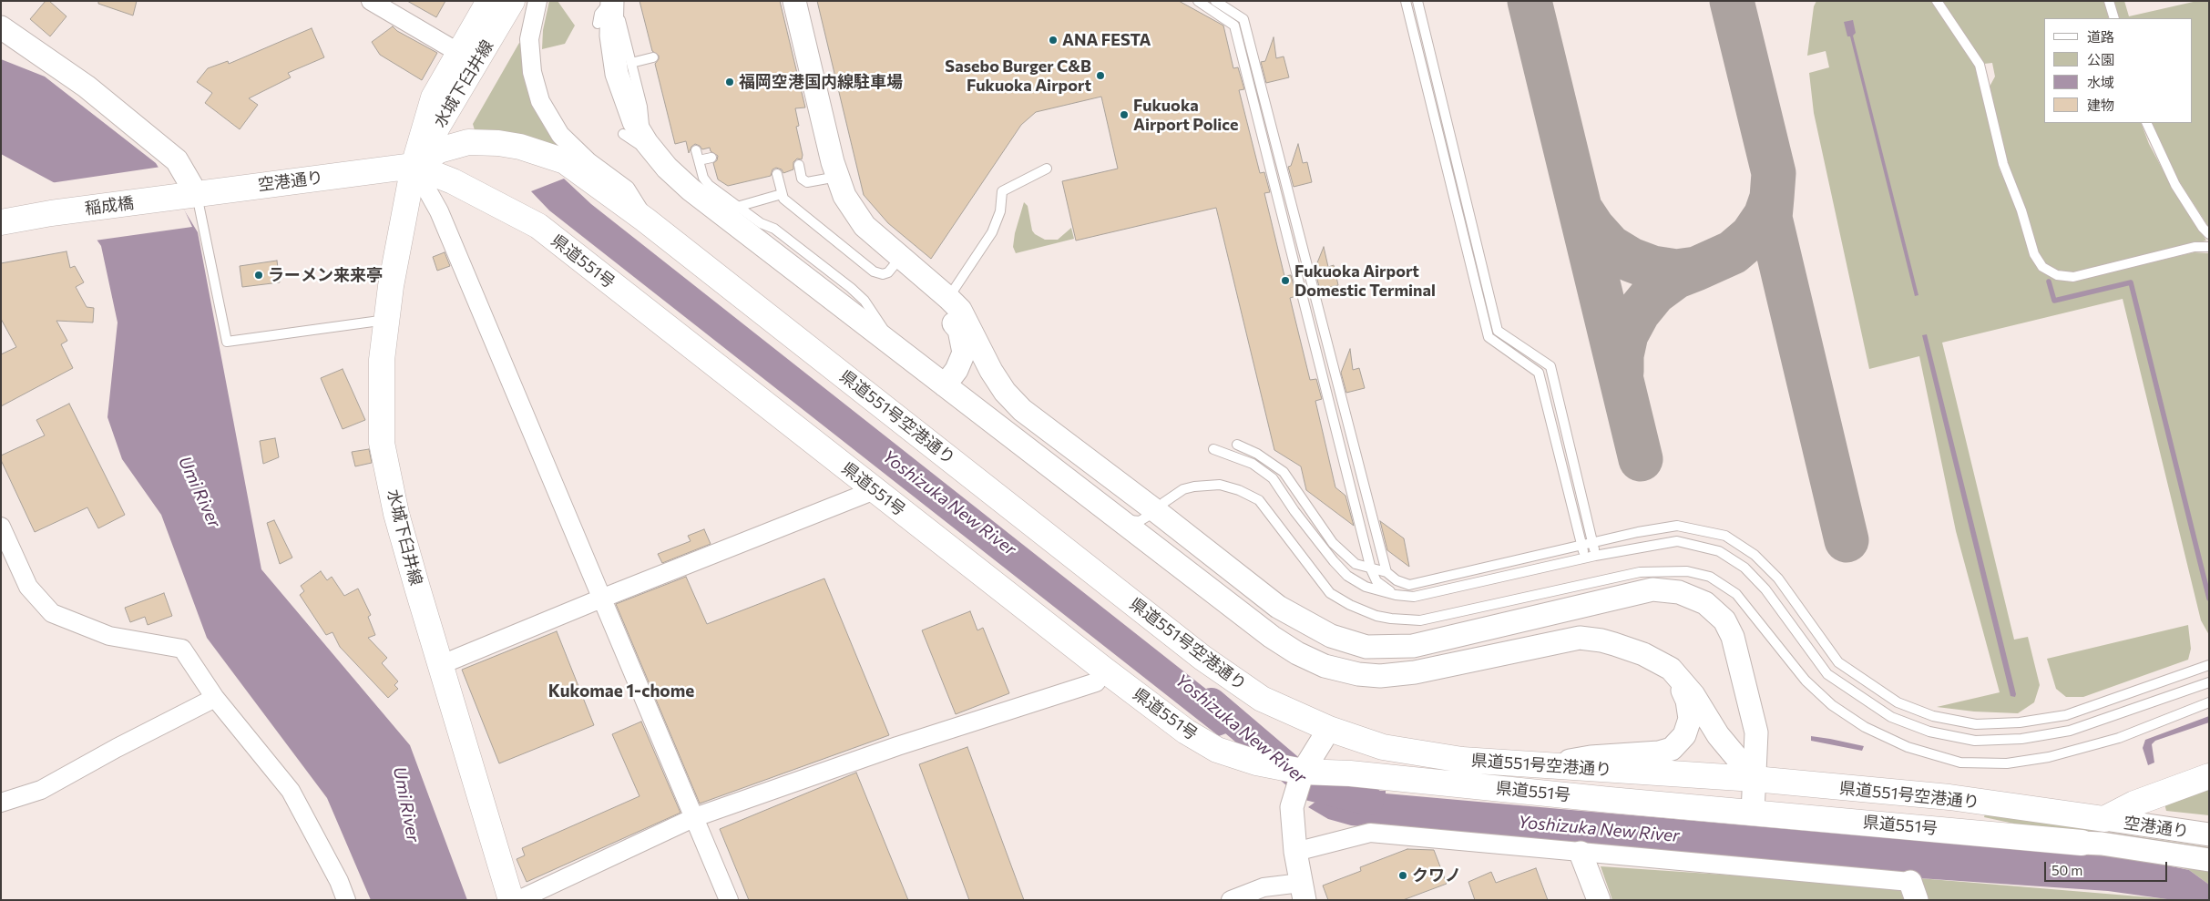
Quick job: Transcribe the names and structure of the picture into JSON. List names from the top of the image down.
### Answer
{
  "streets": {
    "main road": [
      "水城下臼井線",
      "空港通り",
      "稲成橋",
      "県道551号",
      "県道551号空港通り"
    ]
  },
  "crossings": [
    ["水城下臼井線", "空港通り"],
    ["水城下臼井線", "県道551号"],
    ["水城下臼井線", "県道551号空港通り"],
    ["空港通り", "稲成橋"],
    ["空港通り", "県道551号"],
    ["空港通り", "県道551号空港通り"],
    ["県道551号", "県道551号空港通り"]
  ],
  "districts": ["Kukomae 1-chome"],
  "water": ["Umi River", "Yoshizuka New River"],
  "places": [
    "ANA FESTA",
    "Sasebo Burger C&B Fukuoka Airport",
    "福岡空港国内線駐車場",
    "Fukuoka Airport Police",
    "ラーメン来来亭",
    "Fukuoka Airport Domestic Terminal",
    "クワノ"
  ],
  "legend": [
    "道路",
    "公園",
    "水域",
    "建物"
  ],
  "scale_bar": "50 m"
}
